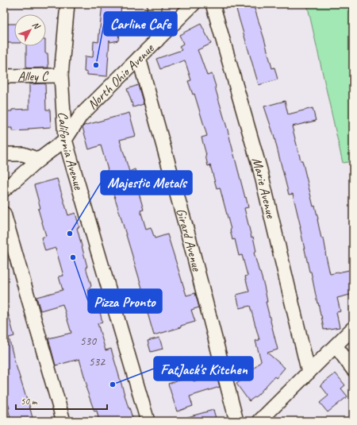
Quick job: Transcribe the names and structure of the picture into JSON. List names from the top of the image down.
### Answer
{
  "streets": {
    "street": [
      "Alley C",
      "North Ohio Avenue",
      "California Avenue",
      "Marie Avenue",
      "Girard Avenue"
    ]
  },
  "crossings": [
    ["Alley C", "California Avenue"],
    ["North Ohio Avenue", "California Avenue"],
    ["North Ohio Avenue", "Girard Avenue"]
  ],
  "places": [
    "Carline Cafe",
    "Majestic Metals",
    "Pizza Pronto",
    "FatJack's Kitchen"
  ],
  "house_numbers": ["530", "532"],
  "scale_bar": "50 m",
  "north": "top right"
}
